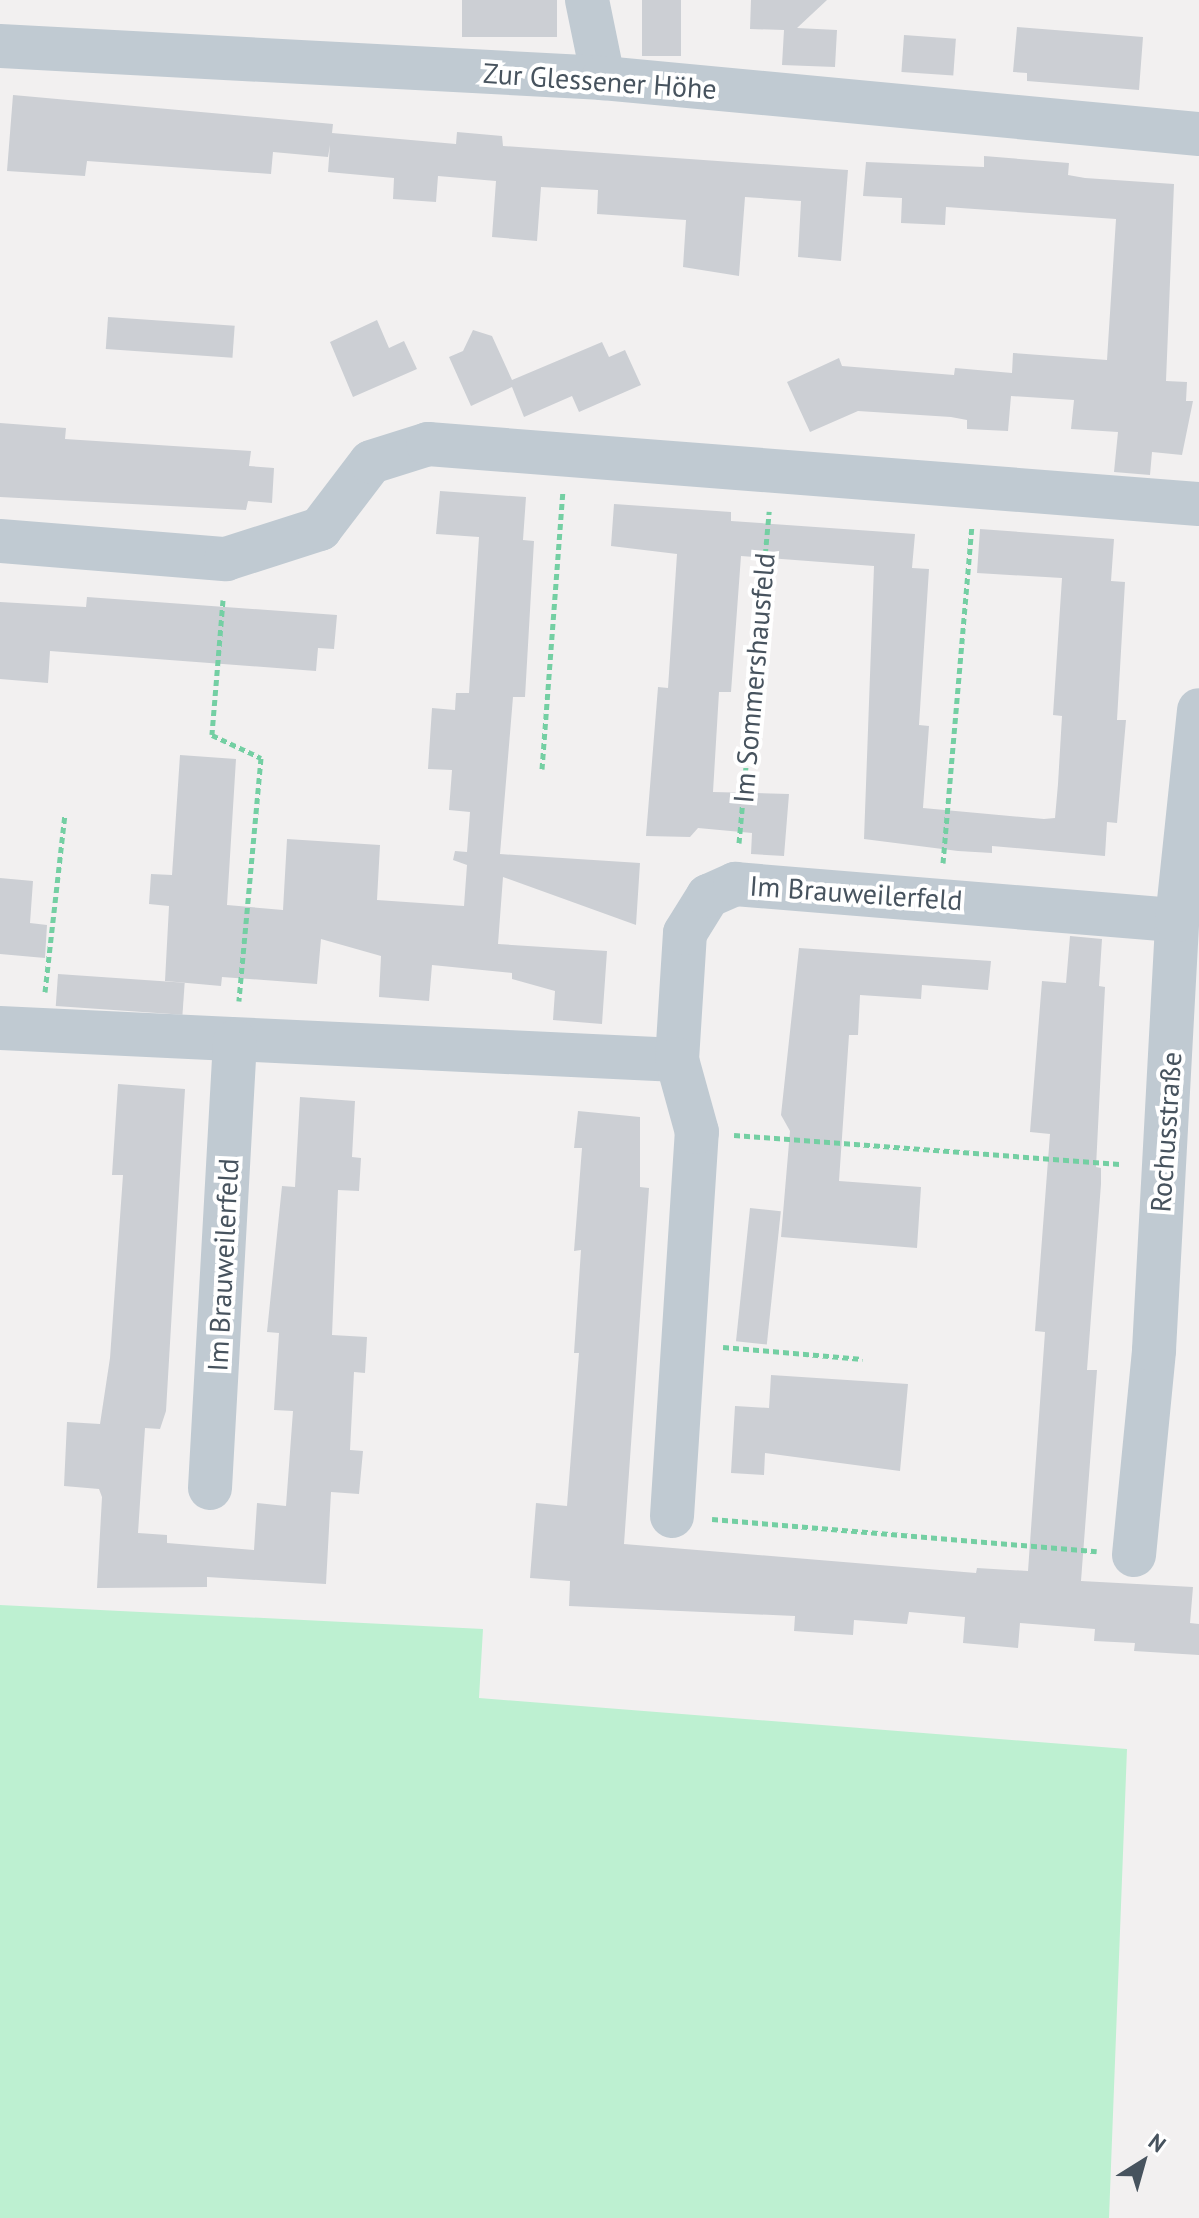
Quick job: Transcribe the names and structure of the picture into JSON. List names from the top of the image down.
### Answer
{
  "streets": {
    "street": ["Zur Glessener Höhe", "Im Brauweilerfeld", "Rochusstraße"],
    "path": ["Im Sommershausfeld"]
  },
  "crossings": [
    ["Im Sommershausfeld", "Im Brauweilerfeld"],
    ["Im Brauweilerfeld", "Rochusstraße"]
  ],
  "north": "top right"
}
